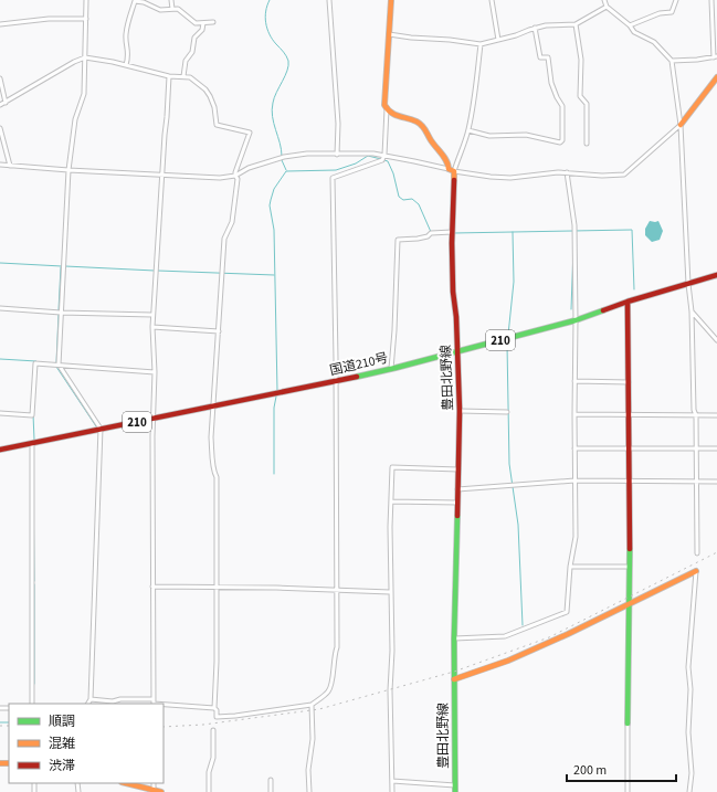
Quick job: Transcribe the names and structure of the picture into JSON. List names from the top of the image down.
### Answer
{
  "streets": {
    "main road": ["210", "国道210号", "豊田北野線"]
  },
  "crossings": [
    ["国道210号", "豊田北野線"]
  ],
  "legend": ["順調", "混雑", "渋滞"],
  "scale_bar": "200 m"
}
